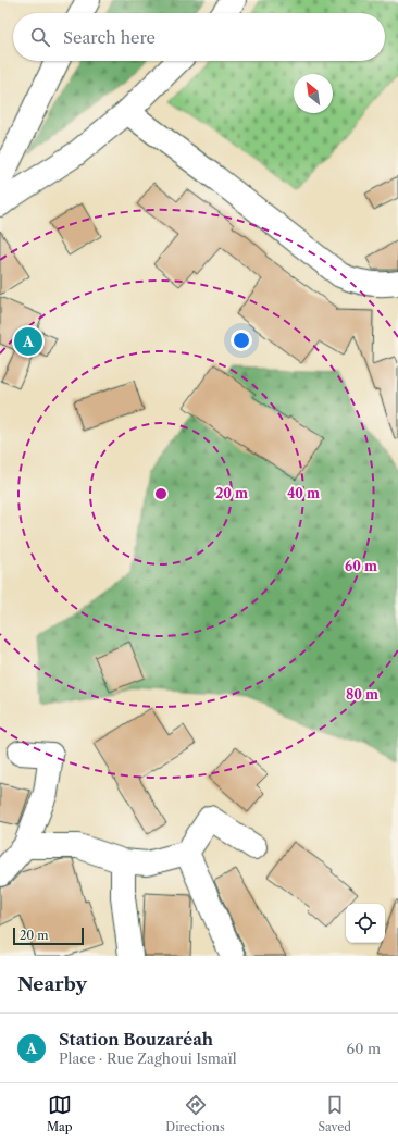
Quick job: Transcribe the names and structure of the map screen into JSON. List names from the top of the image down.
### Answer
{
  "scale_bar": "20 m",
  "north": "top left",
  "page": {
    "search": "Search here",
    "pins": "A",
    "scale": "20 m",
    "heading": "Nearby",
    "list": [
      {
        "mark": "A",
        "name": "Station Bouzaréah",
        "note": "Place · Rue Zaghoui Ismaïl",
        "value": "60 m"
      }
    ],
    "nav": ["Map", "Directions", "Saved"]
  },
  "rings": [
    "20 m",
    "40 m",
    "60 m",
    "80 m"
  ]
}
